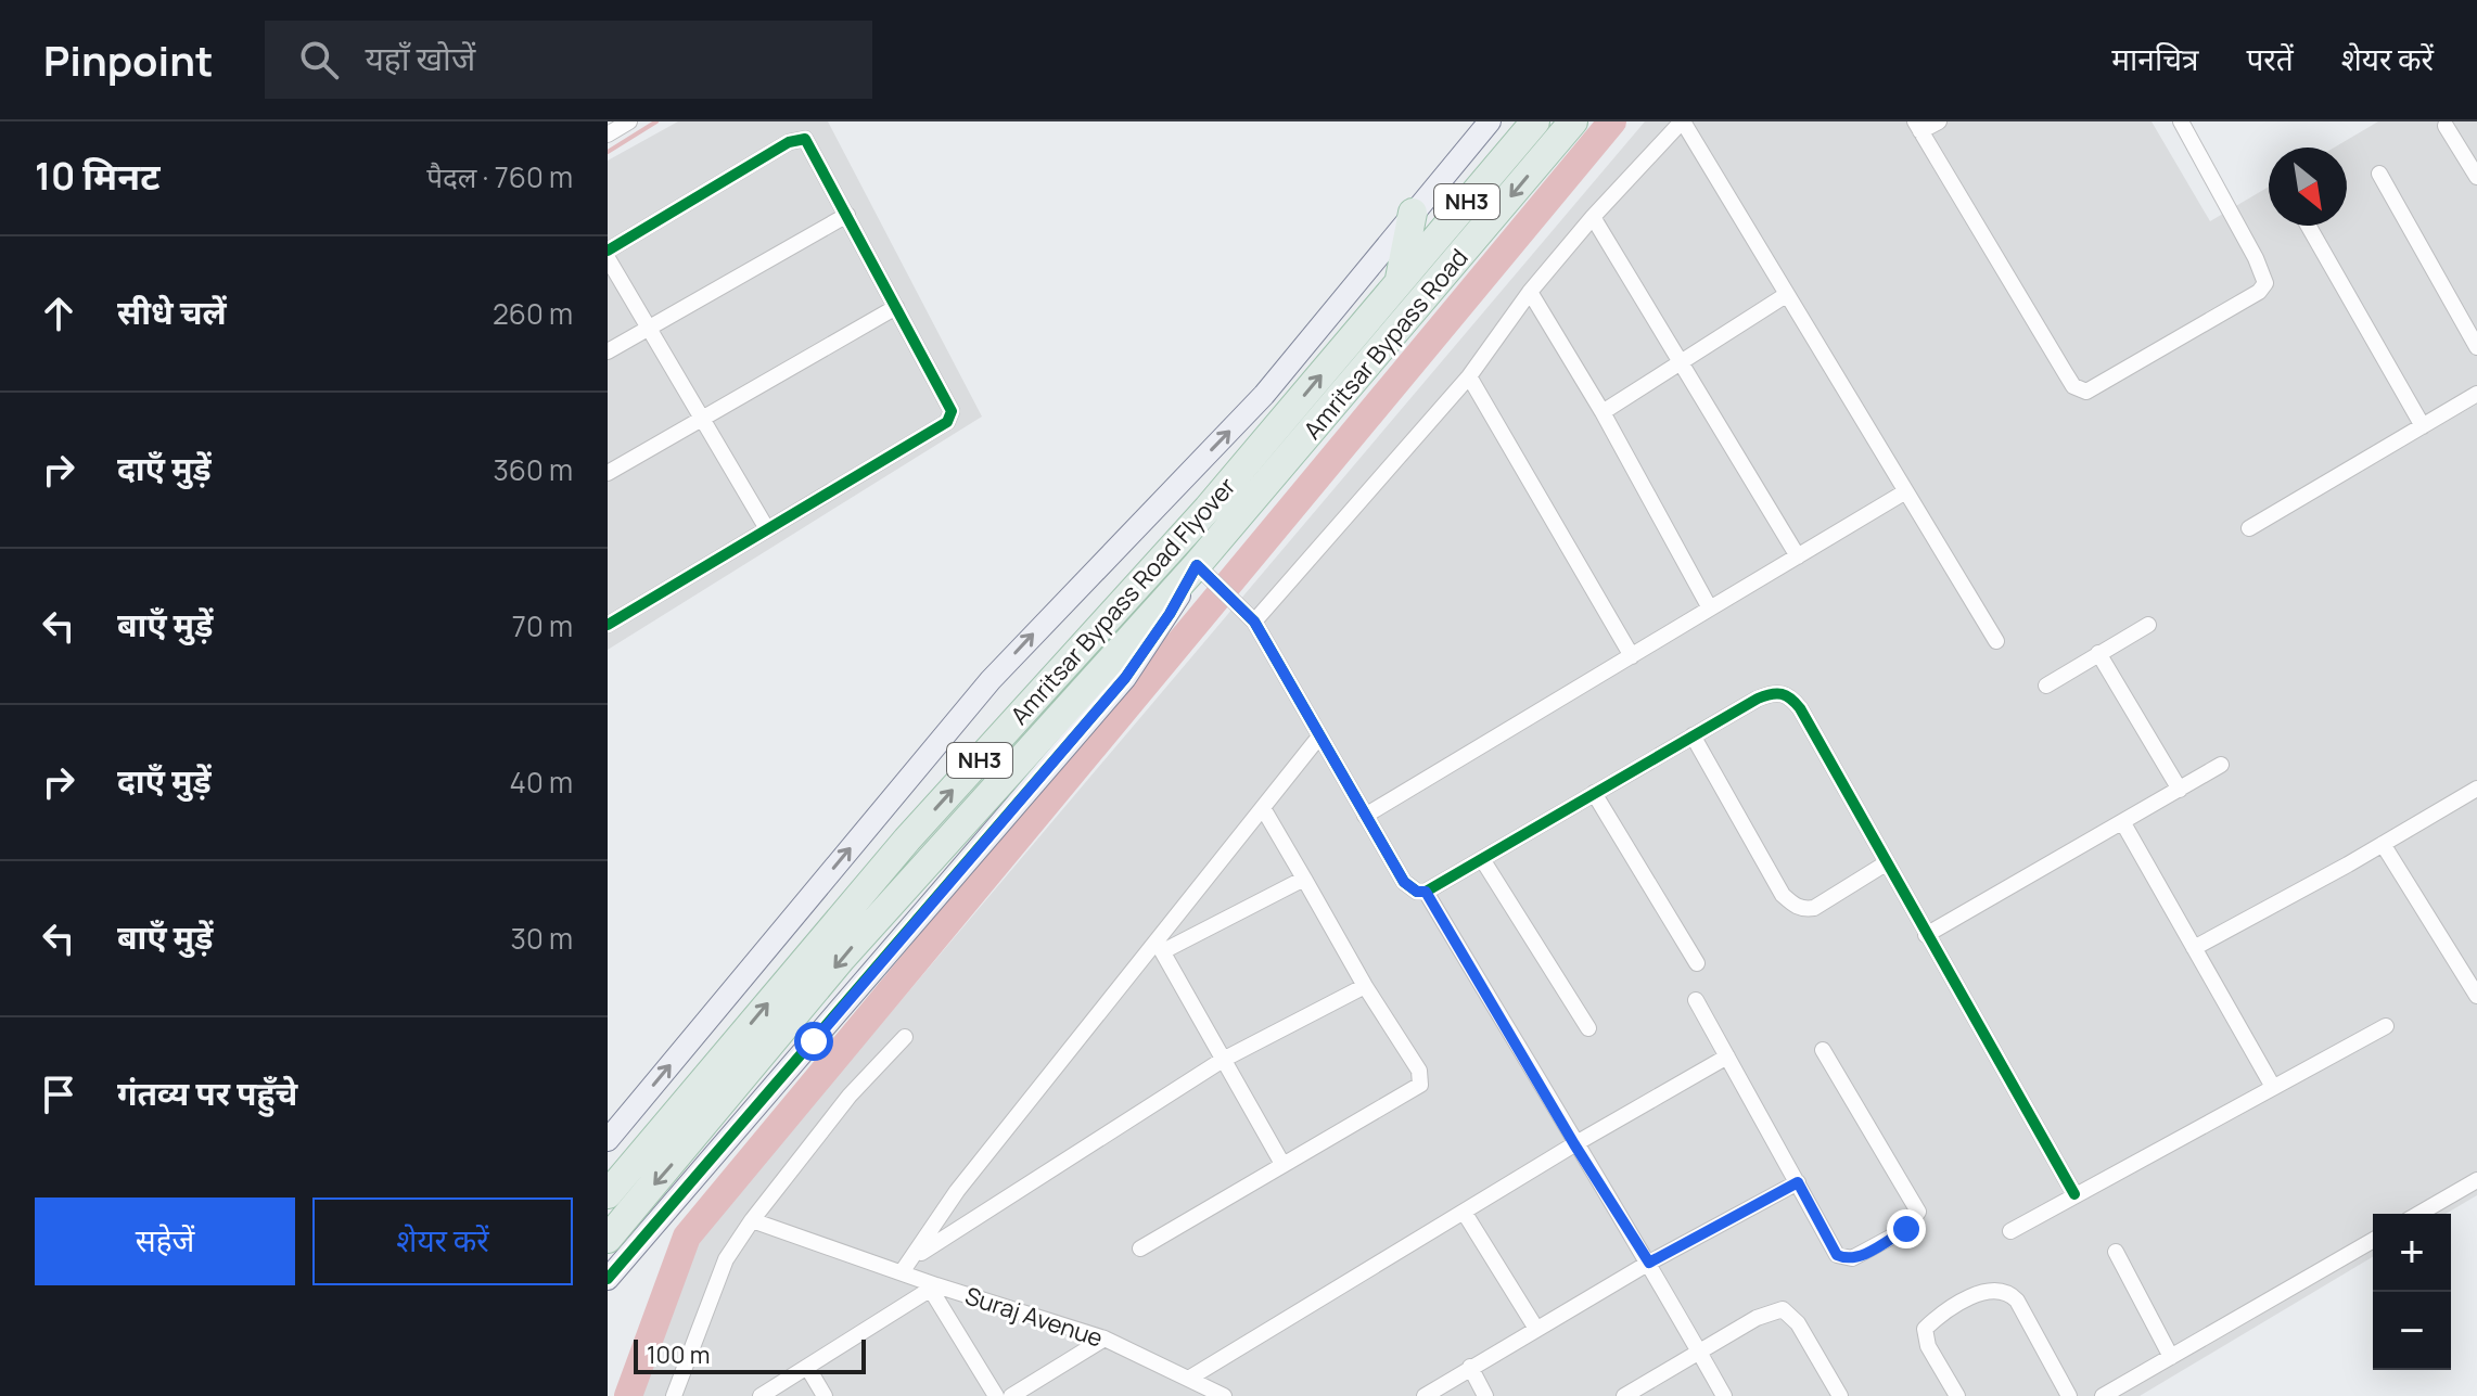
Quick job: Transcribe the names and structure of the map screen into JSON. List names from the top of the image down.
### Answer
{
  "streets": {
    "highway": ["NH3", "Amritsar Bypass Road", "Amritsar Bypass Road Flyover"],
    "street": ["Suraj Avenue"]
  },
  "crossings": [
    ["Amritsar Bypass Road", "Amritsar Bypass Road Flyover"]
  ],
  "scale_bar": "100 m",
  "north": "bottom right",
  "page": {
    "header": "Pinpoint",
    "search": "यहाँ खोजें",
    "nav": ["मानचित्र", "परतें", "शेयर करें"],
    "heading": ["10 मिनट", "पैदल · 760 m"],
    "list": [
      ["सीधे चलें", "260 m"],
      ["दाएँ मुड़ें", "360 m"],
      ["बाएँ मुड़ें", "70 m"],
      ["दाएँ मुड़ें", "40 m"],
      ["बाएँ मुड़ें", "30 m"],
      "गंतव्य पर पहुँचे"
    ],
    "buttons": ["सहेजें", "शेयर करें"],
    "map_buttons": ["+", "−"],
    "scale": "100 m"
  }
}
